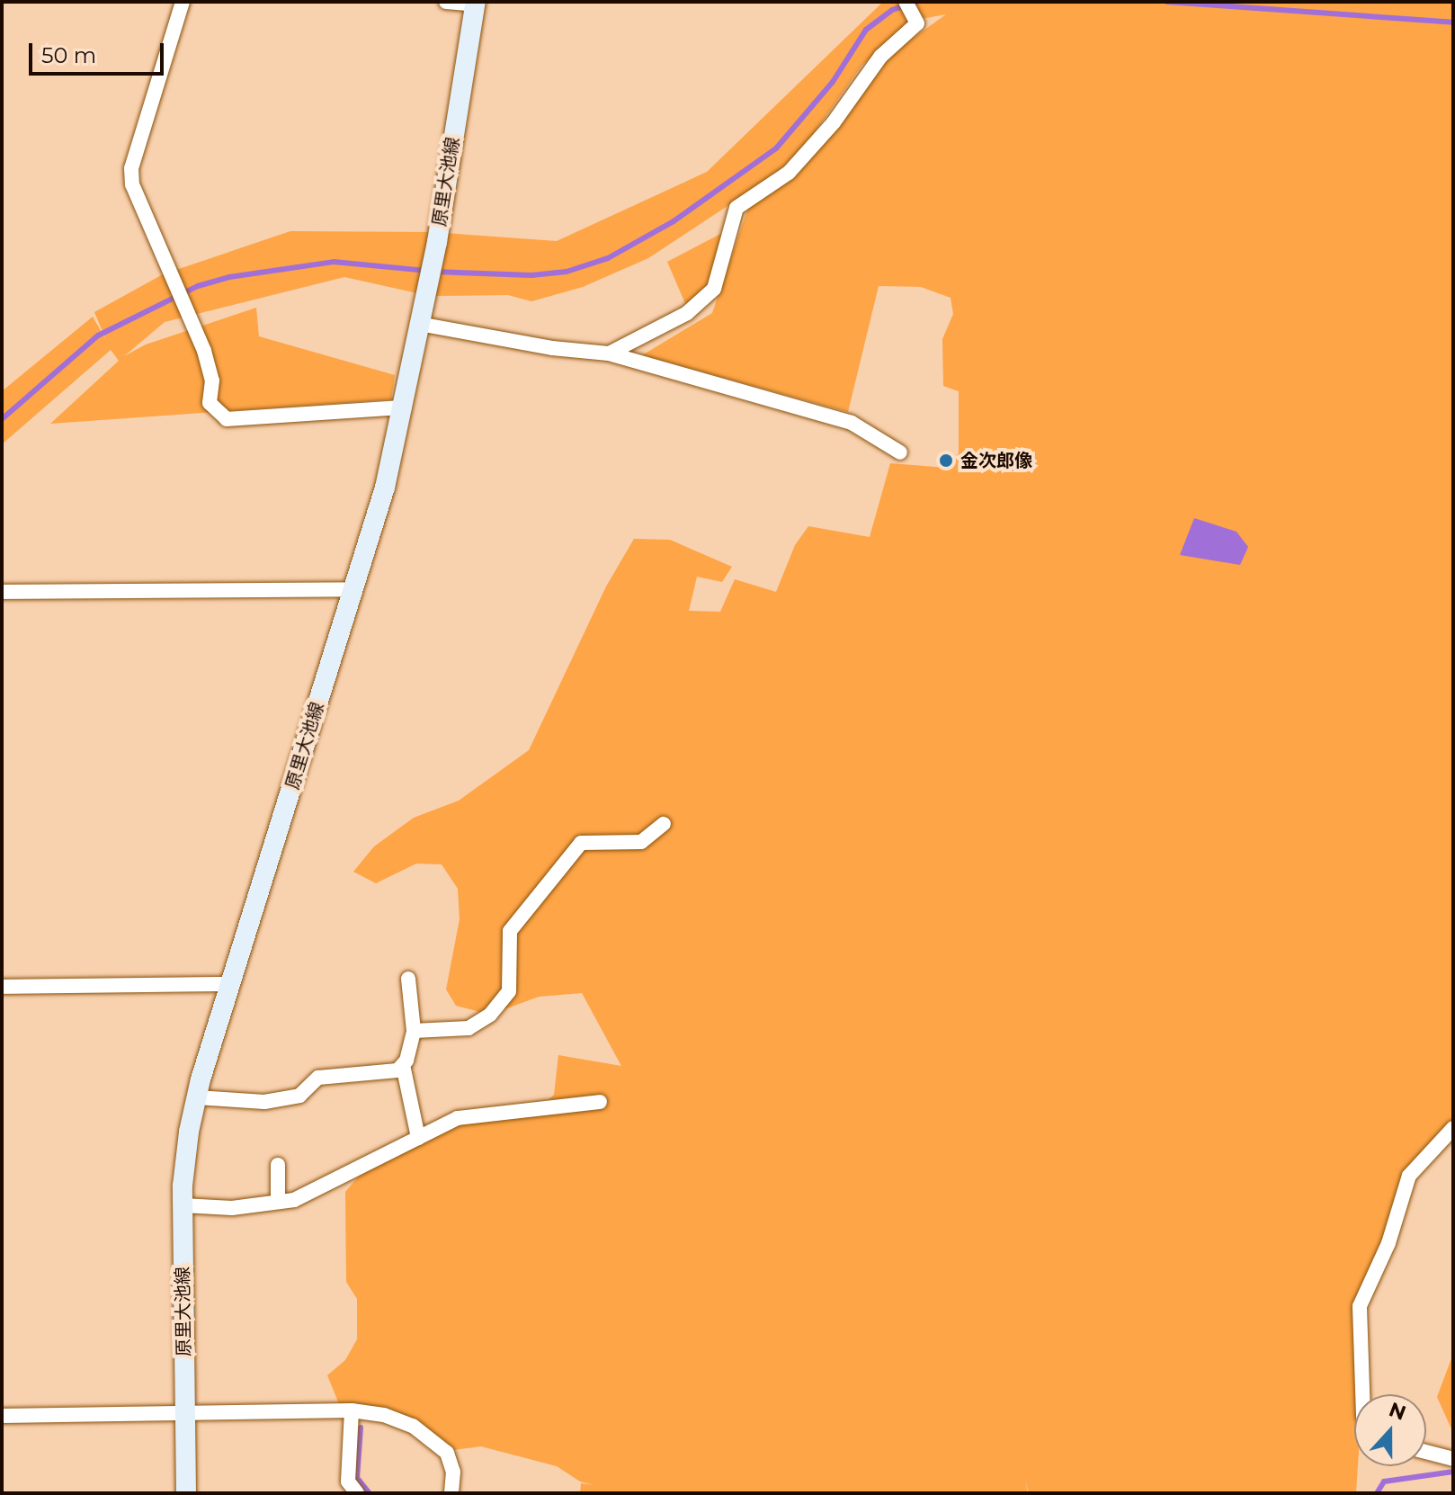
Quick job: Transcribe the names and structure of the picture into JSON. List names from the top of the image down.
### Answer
{
  "streets": {
    "main road": ["原里大池線"]
  },
  "places": ["金次郎像"],
  "scale_bar": "50 m",
  "north": "top"
}
